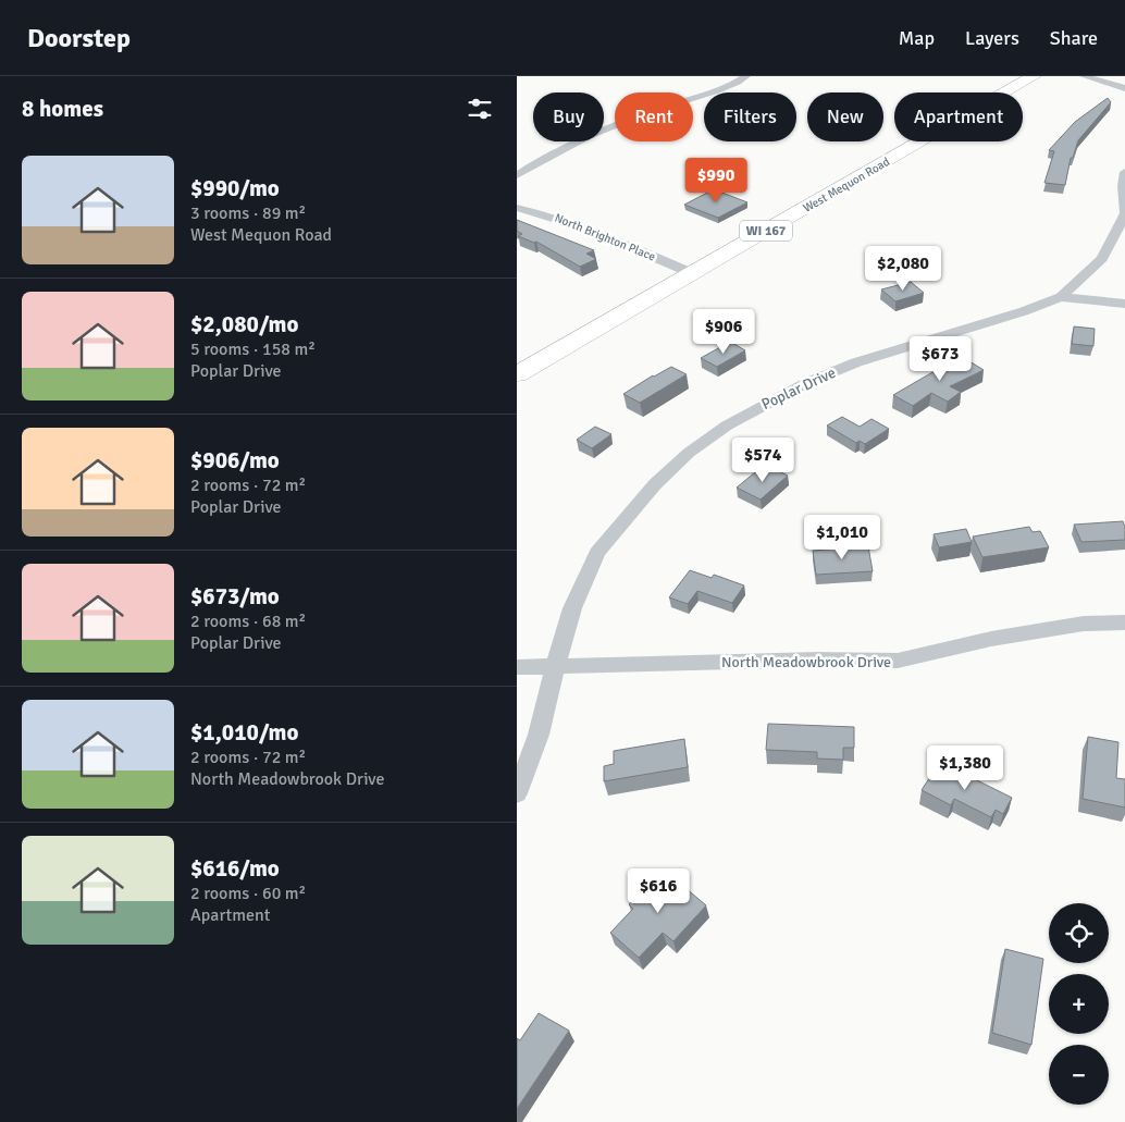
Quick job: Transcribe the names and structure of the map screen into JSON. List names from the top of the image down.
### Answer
{
  "streets": {
    "main road": ["West Mequon Road", "WI 167"],
    "street": ["North Brighton Place", "Poplar Drive", "North Meadowbrook Drive"]
  },
  "crossings": [
    ["West Mequon Road", "North Brighton Place"],
    ["Poplar Drive", "North Meadowbrook Drive"]
  ],
  "page": {
    "header": "Doorstep",
    "nav": ["Map", "Layers", "Share"],
    "heading": "8 homes",
    "chip": [
      "Buy",
      "Rent",
      "Filters",
      "New",
      "Apartment"
    ],
    "list": [
      {
        "name": "$990/mo",
        "note": "3 rooms · 89 m² · West Mequon Road"
      },
      {
        "name": "$2,080/mo",
        "note": "5 rooms · 158 m² · Poplar Drive"
      },
      {
        "name": "$906/mo",
        "note": "2 rooms · 72 m² · Poplar Drive"
      },
      {
        "name": "$673/mo",
        "note": "2 rooms · 68 m² · Poplar Drive"
      },
      {
        "name": "$1,010/mo",
        "note": "2 rooms · 72 m² · North Meadowbrook Drive"
      },
      {
        "name": "$616/mo",
        "note": "2 rooms · 60 m² · Apartment"
      }
    ],
    "price": [
      "$990",
      "$2,080",
      "$906",
      "$673",
      "$574",
      "$1,010",
      "$1,380",
      "$616"
    ],
    "map_buttons": ["+", "−"]
  }
}
